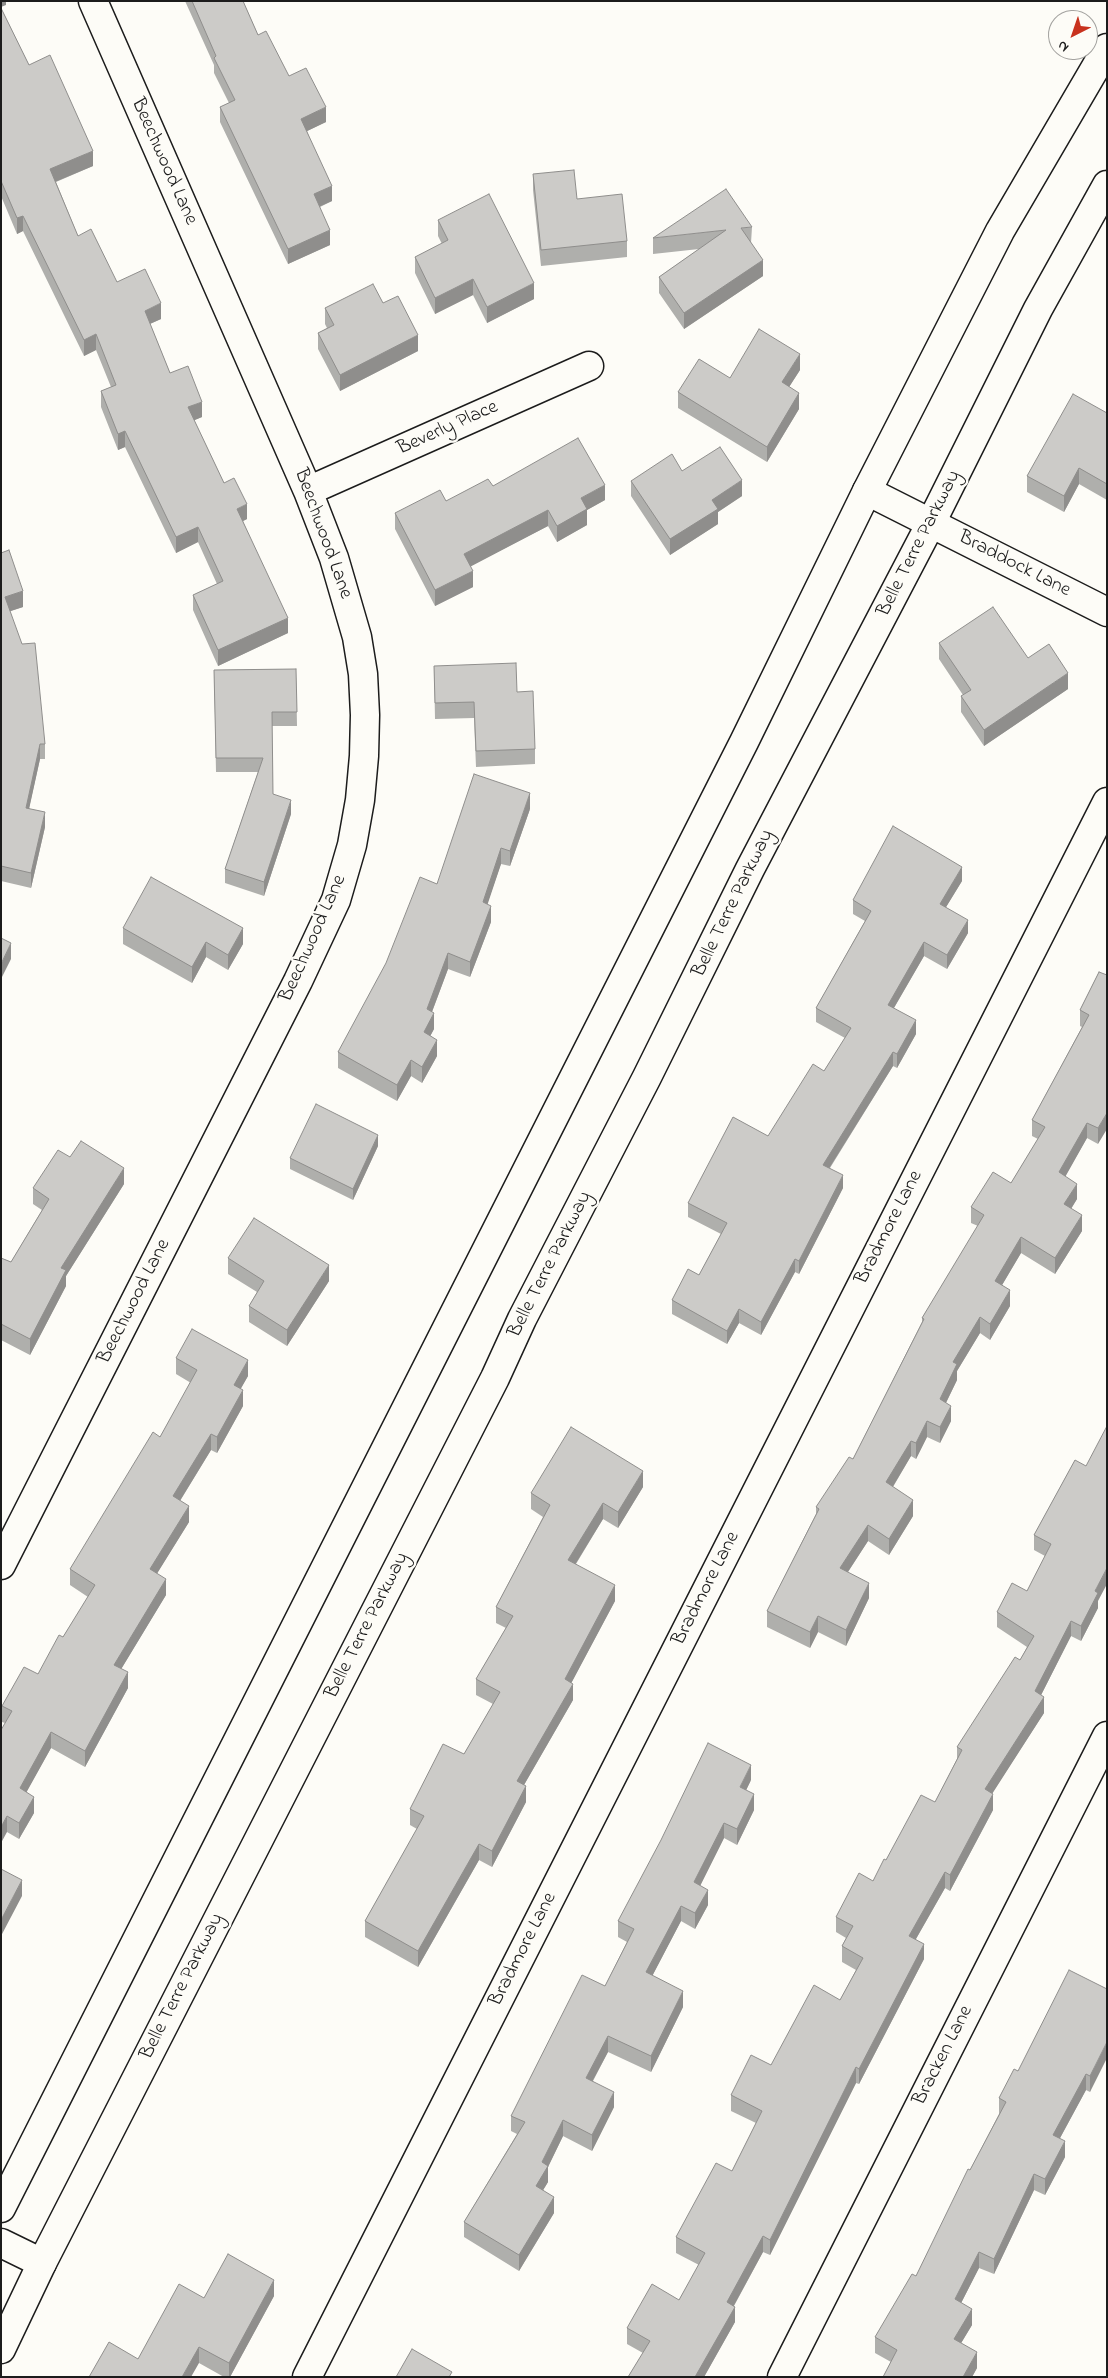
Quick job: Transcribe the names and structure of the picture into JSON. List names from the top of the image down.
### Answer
{
  "streets": {
    "main road": [
      "Beechwood Lane",
      "Beverly Place",
      "Belle Terre Parkway",
      "Braddock Lane",
      "Bradmore Lane",
      "Bracken Lane"
    ]
  },
  "crossings": [
    ["Beechwood Lane", "Beverly Place"],
    ["Belle Terre Parkway", "Braddock Lane"]
  ],
  "north": "bottom left"
}
